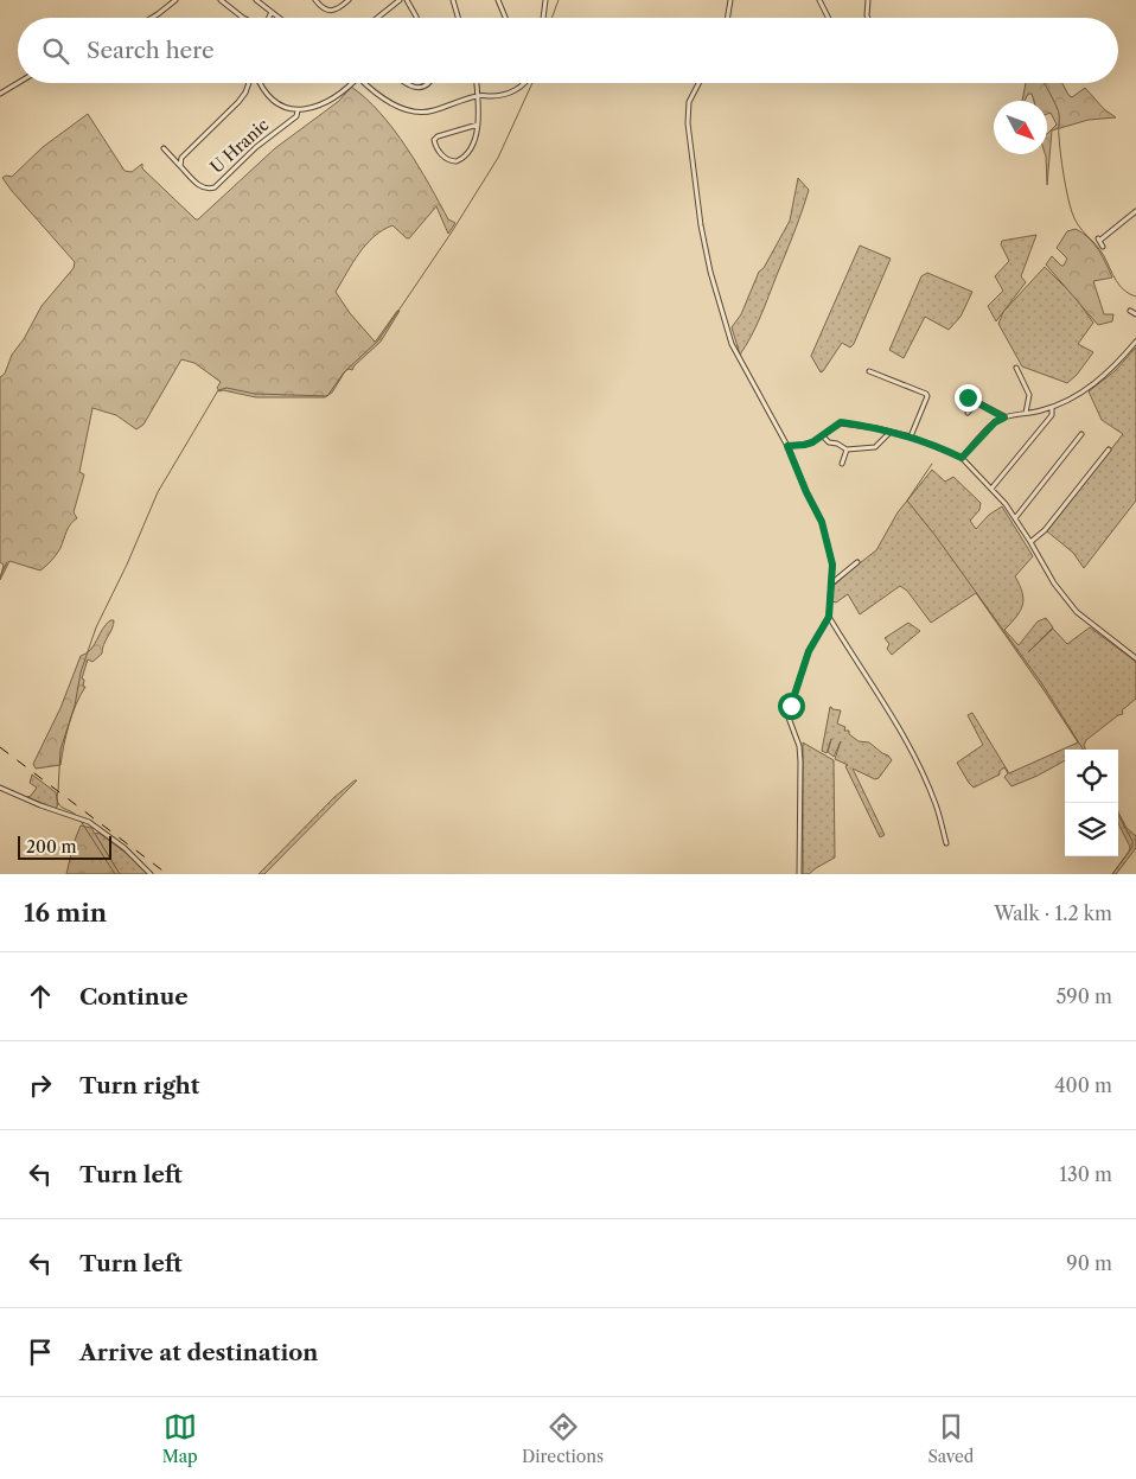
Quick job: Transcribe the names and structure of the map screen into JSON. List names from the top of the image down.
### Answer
{
  "streets": {
    "street": ["U Hranic"]
  },
  "scale_bar": "200 m",
  "north": "bottom right",
  "page": {
    "search": "Search here",
    "scale": "200 m",
    "heading": ["16 min", "Walk · 1.2 km"],
    "list": [
      ["Continue", "590 m"],
      ["Turn right", "400 m"],
      ["Turn left", "130 m"],
      ["Turn left", "90 m"],
      "Arrive at destination"
    ],
    "nav": ["Map", "Directions", "Saved"]
  }
}
